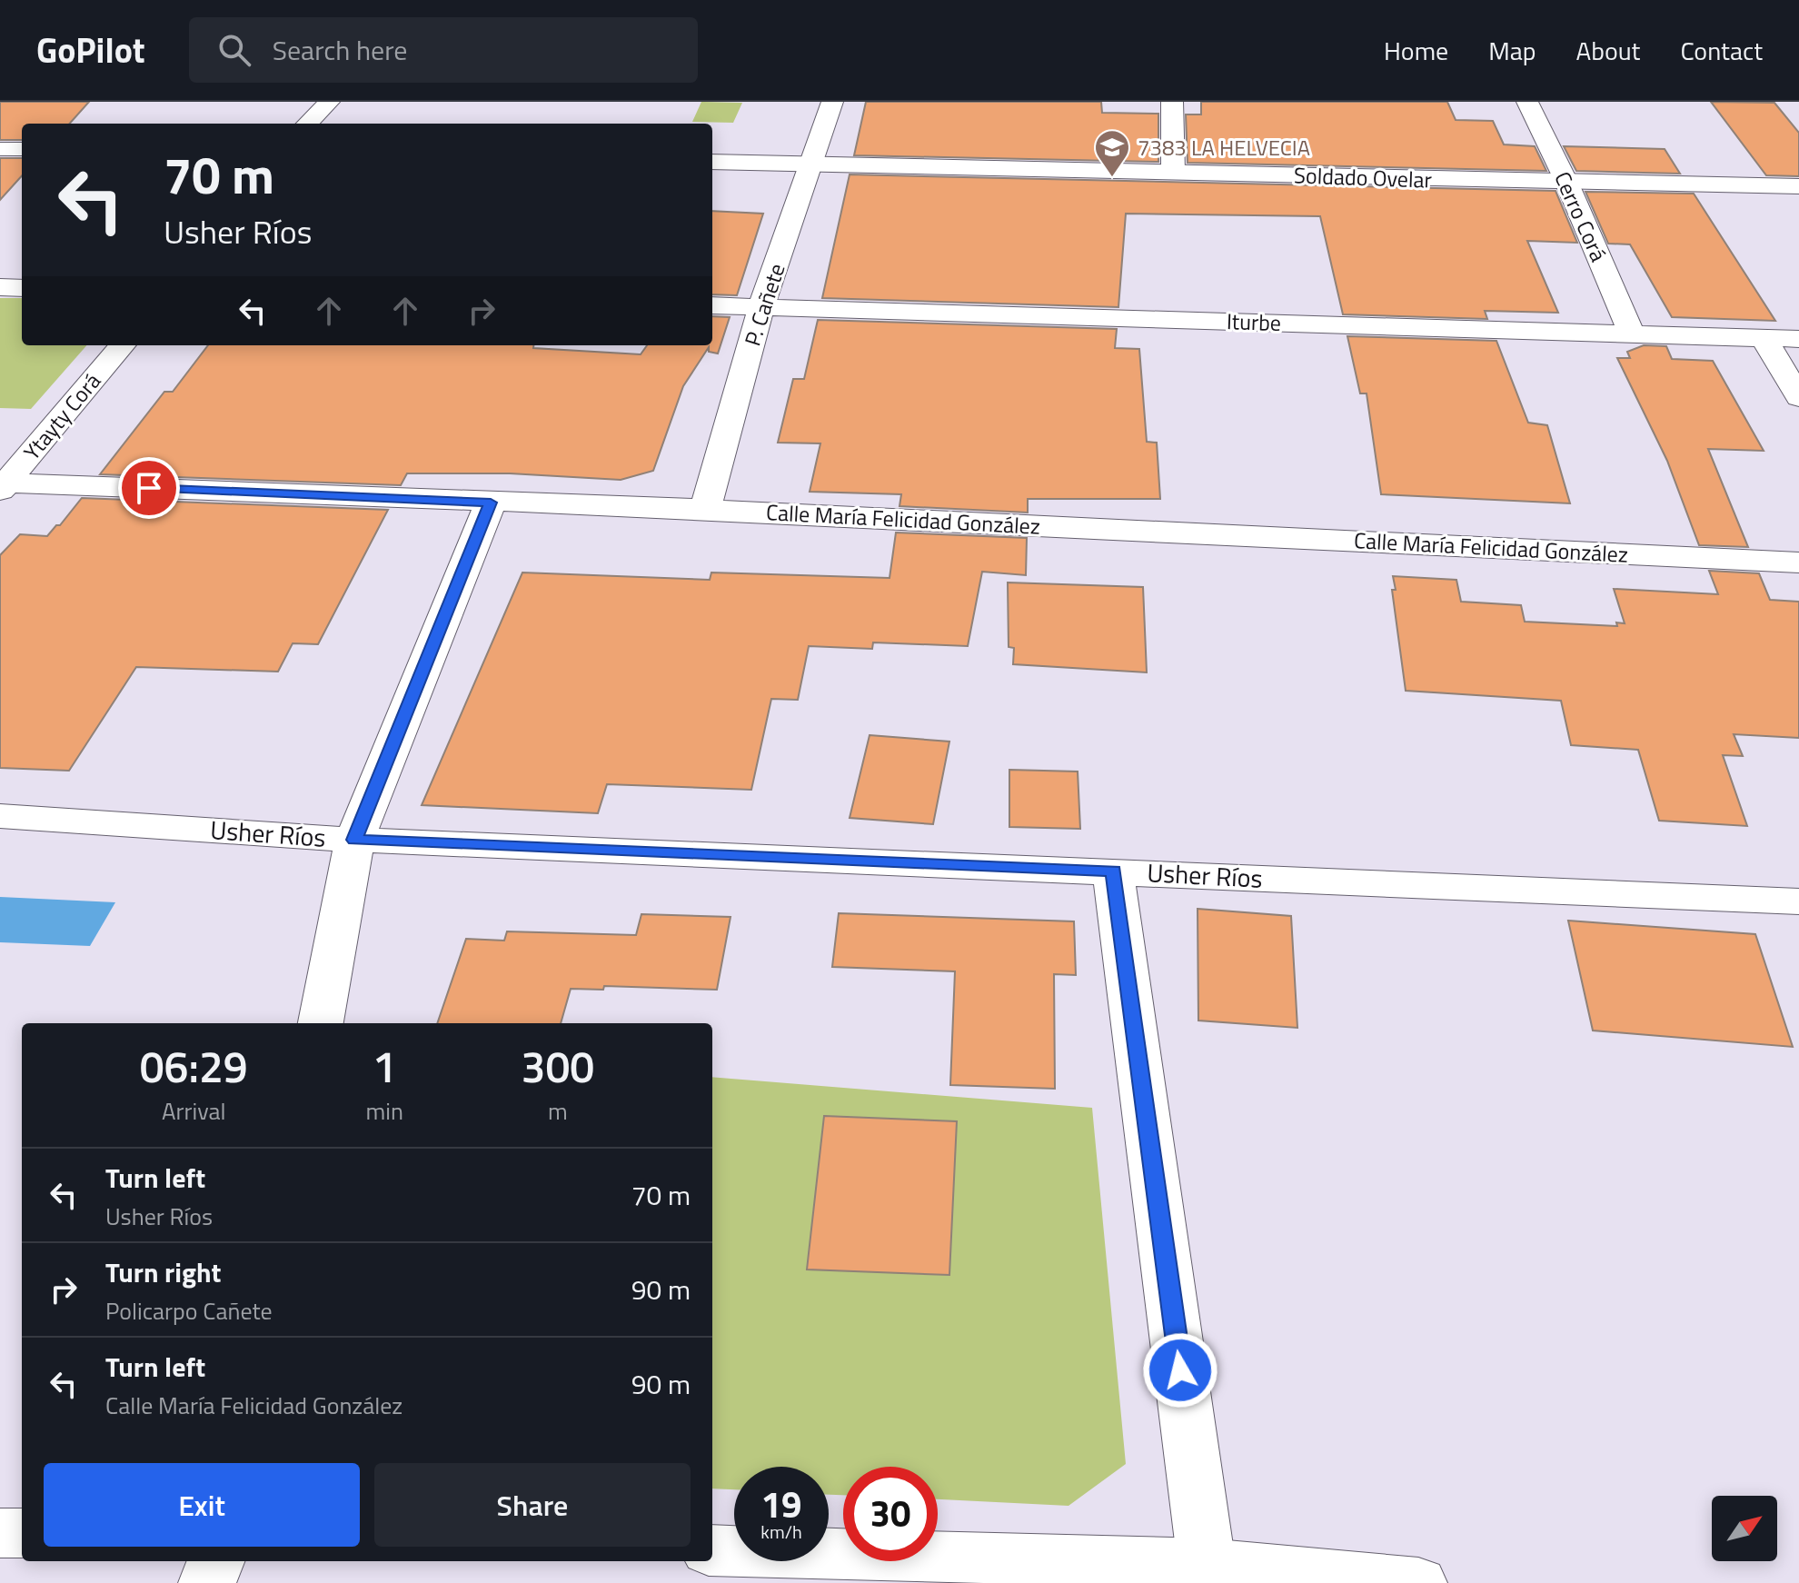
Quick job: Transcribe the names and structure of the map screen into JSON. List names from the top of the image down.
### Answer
{
  "streets": {
    "street": [
      "Soldado Ovelar",
      "Cerro Corá",
      "P. Cañete",
      "Iturbe",
      "Ytayty Corá",
      "Calle María Felicidad González",
      "Usher Ríos"
    ]
  },
  "crossings": [
    ["Soldado Ovelar", "Cerro Corá"],
    ["Soldado Ovelar", "P. Cañete"],
    ["Cerro Corá", "Iturbe"],
    ["P. Cañete", "Iturbe"],
    ["P. Cañete", "Calle María Felicidad González"],
    ["Ytayty Corá", "Calle María Felicidad González"]
  ],
  "places": {
    "school or university": ["7383 LA HELVECIA"]
  },
  "north": "top right",
  "page": {
    "header": "GoPilot",
    "search": "Search here",
    "nav": [
      "Home",
      "Map",
      "About",
      "Contact"
    ],
    "turn": ["70 m", "Usher Ríos"],
    "eta": [
      "06:29",
      "Arrival",
      "1",
      "min",
      "300",
      "m"
    ],
    "list": [
      {
        "name": "Turn left",
        "note": "Usher Ríos",
        "value": "70 m"
      },
      {
        "name": "Turn right",
        "note": "Policarpo Cañete",
        "value": "90 m"
      },
      {
        "name": "Turn left",
        "note": "Calle María Felicidad González",
        "value": "90 m"
      }
    ],
    "buttons": ["Exit", "Share"],
    "speed": "19 km/h",
    "limit": "30"
  }
}
